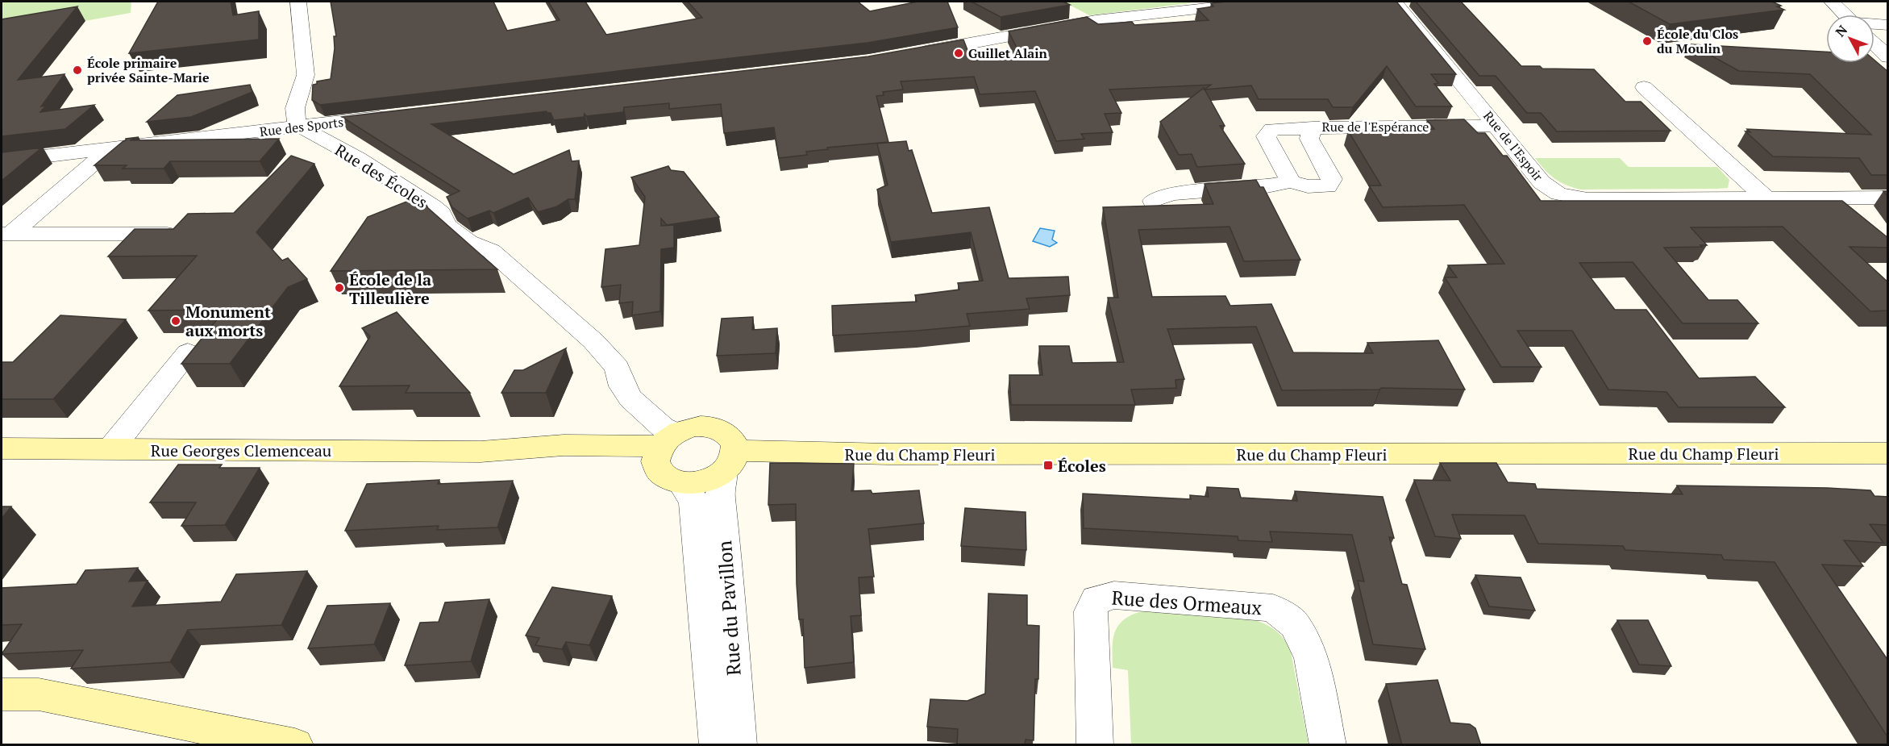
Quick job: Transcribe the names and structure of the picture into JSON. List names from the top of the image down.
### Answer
{
  "streets": {
    "street": [
      "Rue des Sports",
      "Rue de l'Espérance",
      "Rue de l'Espoir",
      "Rue des Écoles",
      "Rue Georges Clemenceau",
      "Rue du Champ Fleuri",
      "Rue des Ormeaux",
      "Rue du Pavillon"
    ]
  },
  "crossings": [
    ["Rue des Sports", "Rue des Écoles"],
    ["Rue de l'Espérance", "Rue de l'Espoir"],
    ["Rue des Écoles", "Rue Georges Clemenceau"],
    ["Rue des Écoles", "Rue du Champ Fleuri"],
    ["Rue des Écoles", "Rue du Pavillon"],
    ["Rue Georges Clemenceau", "Rue du Champ Fleuri"],
    ["Rue Georges Clemenceau", "Rue du Pavillon"],
    ["Rue du Champ Fleuri", "Rue du Pavillon"]
  ],
  "places": {
    "other": [
      "École du Clos du Moulin",
      "Guillet Alain",
      "École primaire privée Sainte-Marie",
      "École de la Tilleulière",
      "Monument aux morts"
    ],
    "transit": ["Écoles"]
  },
  "north": "top left"
}
